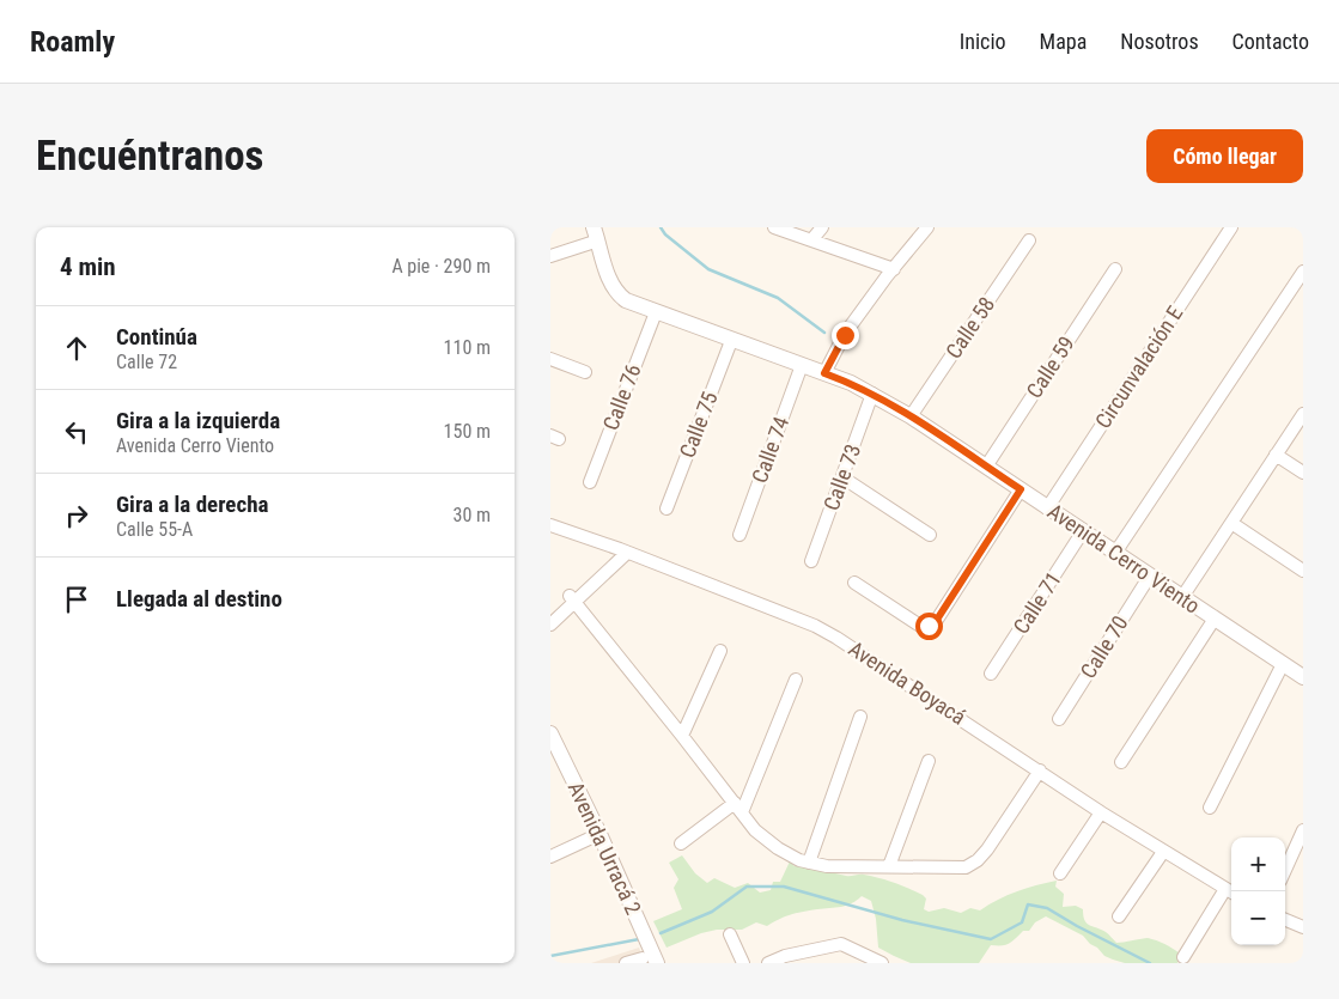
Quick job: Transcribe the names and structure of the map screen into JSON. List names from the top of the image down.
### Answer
{
  "streets": {
    "street": [
      "Calle 58",
      "Calle 59",
      "Circunvalación E",
      "Calle 76",
      "Calle 75",
      "Calle 74",
      "Calle 73",
      "Avenida Cerro Viento",
      "Calle 71",
      "Calle 70",
      "Avenida Boyacá",
      "Avenida Urracá 2"
    ]
  },
  "crossings": [
    ["Calle 58", "Avenida Cerro Viento"],
    ["Calle 59", "Avenida Cerro Viento"],
    ["Circunvalación E", "Avenida Cerro Viento"],
    ["Calle 76", "Avenida Cerro Viento"],
    ["Calle 75", "Avenida Cerro Viento"],
    ["Calle 74", "Avenida Cerro Viento"],
    ["Calle 73", "Avenida Cerro Viento"],
    ["Avenida Cerro Viento", "Calle 71"],
    ["Avenida Cerro Viento", "Calle 70"]
  ],
  "page": {
    "header": "Roamly",
    "nav": [
      "Inicio",
      "Mapa",
      "Nosotros",
      "Contacto"
    ],
    "buttons": "Cómo llegar",
    "title": "Encuéntranos",
    "heading": ["4 min", "A pie · 290 m"],
    "list": [
      ["Continúa", "Calle 72", "110 m"],
      ["Gira a la izquierda", "Avenida Cerro Viento", "150 m"],
      ["Gira a la derecha", "Calle 55-A", "30 m"],
      "Llegada al destino"
    ],
    "map_buttons": ["+", "−"]
  }
}
